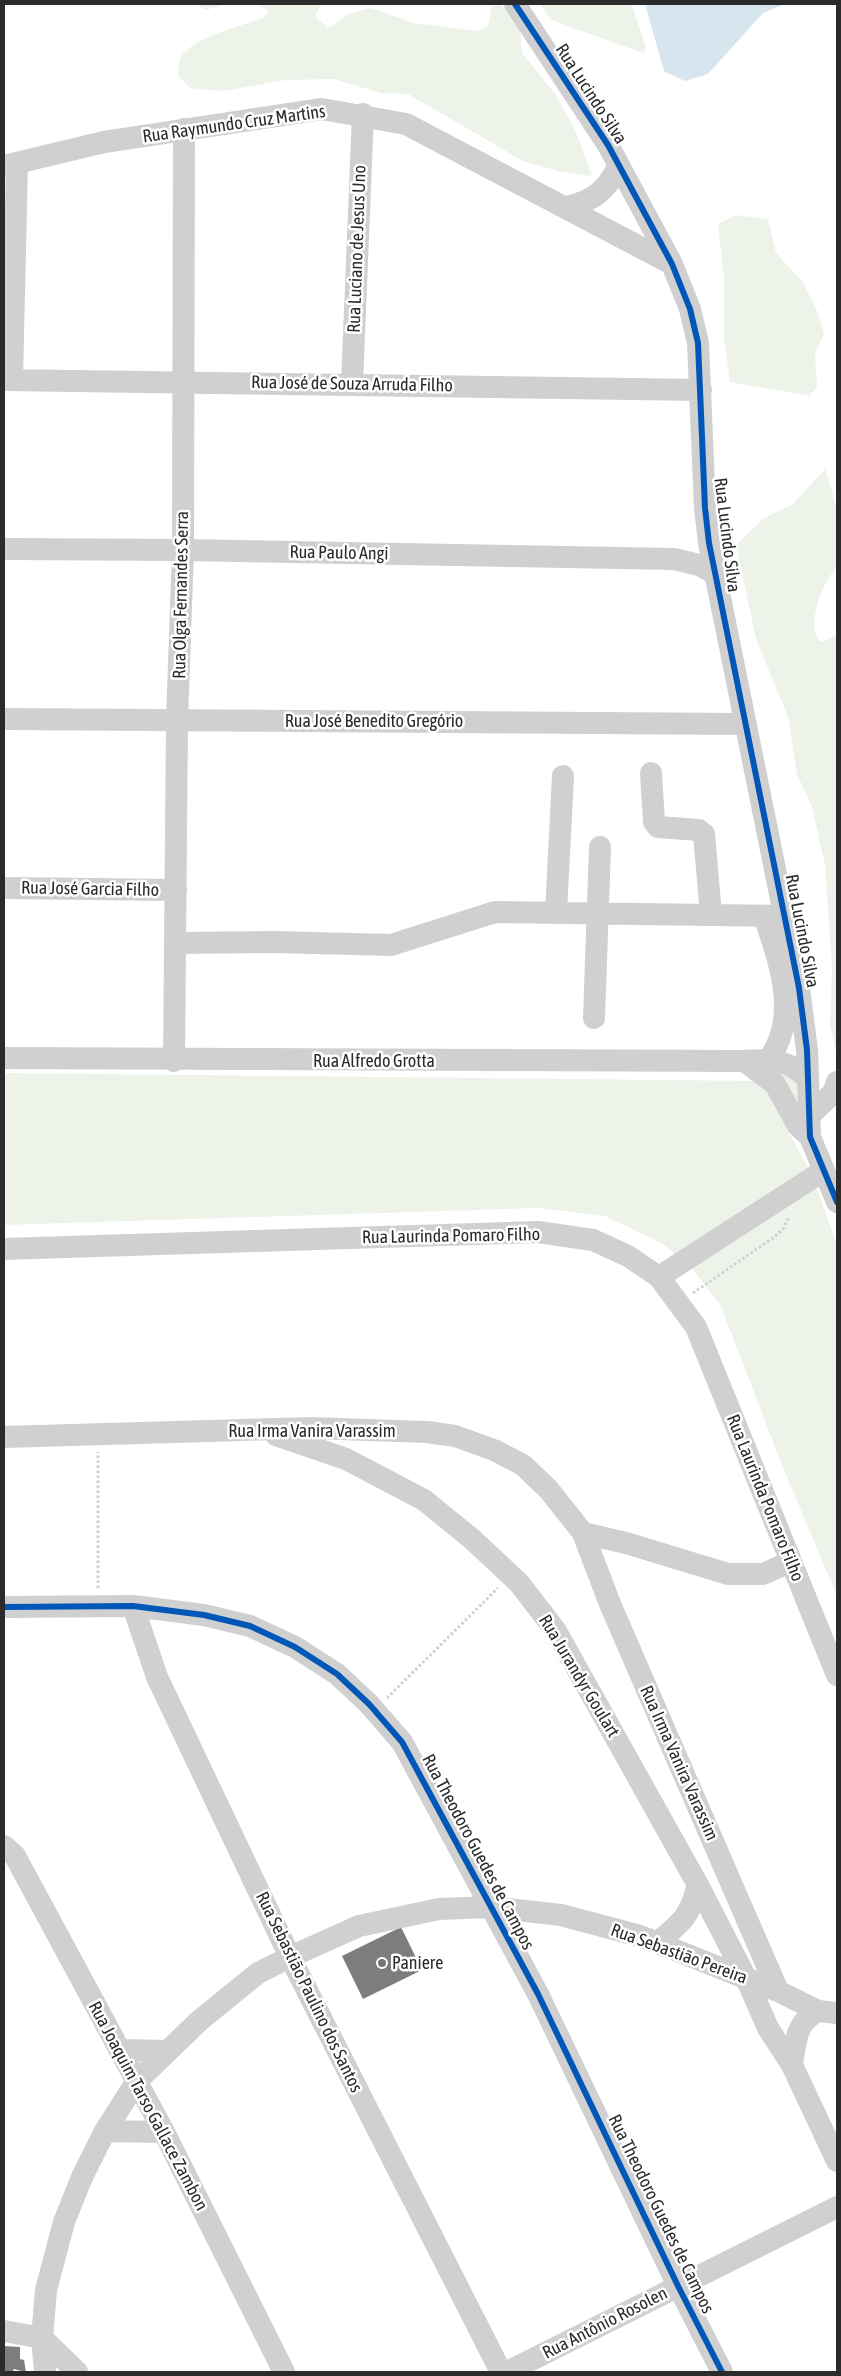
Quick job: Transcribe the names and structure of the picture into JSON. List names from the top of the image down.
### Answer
{
  "streets": {
    "street": [
      "Rua Lucindo Silva",
      "Rua Raymundo Cruz Martins",
      "Rua Luciano de Jesus Uno",
      "Rua José de Souza Arruda Filho",
      "Rua Paulo Angi",
      "Rua Olga Fernandes Serra",
      "Rua José Benedito Gregório",
      "Rua José Garcia Filho",
      "Rua Alfredo Grotta",
      "Rua Laurinda Pomaro Filho",
      "Rua Irma Vanira Varassim",
      "Rua Jurandyr Goulart",
      "Rua Theodoro Guedes de Campos",
      "Rua Sebastião Pereira",
      "Rua Sebastião Paulino dos Santos",
      "Rua Joaquim Tarso Gallace Zambon",
      "Rua Antônio Rosolen"
    ]
  },
  "crossings": [
    ["Rua Lucindo Silva", "Rua Raymundo Cruz Martins"],
    ["Rua Lucindo Silva", "Rua José de Souza Arruda Filho"],
    ["Rua Lucindo Silva", "Rua Paulo Angi"],
    ["Rua Lucindo Silva", "Rua José Benedito Gregório"],
    ["Rua Lucindo Silva", "Rua Alfredo Grotta"],
    ["Rua Raymundo Cruz Martins", "Rua Luciano de Jesus Uno"],
    ["Rua Raymundo Cruz Martins", "Rua Olga Fernandes Serra"],
    ["Rua Luciano de Jesus Uno", "Rua José de Souza Arruda Filho"],
    ["Rua José de Souza Arruda Filho", "Rua Olga Fernandes Serra"],
    ["Rua Paulo Angi", "Rua Olga Fernandes Serra"],
    ["Rua Olga Fernandes Serra", "Rua José Benedito Gregório"],
    ["Rua Olga Fernandes Serra", "Rua José Garcia Filho"],
    ["Rua Olga Fernandes Serra", "Rua Alfredo Grotta"],
    ["Rua Irma Vanira Varassim", "Rua Jurandyr Goulart"],
    ["Rua Irma Vanira Varassim", "Rua Sebastião Pereira"],
    ["Rua Jurandyr Goulart", "Rua Sebastião Pereira"],
    ["Rua Theodoro Guedes de Campos", "Rua Sebastião Pereira"],
    ["Rua Theodoro Guedes de Campos", "Rua Sebastião Paulino dos Santos"],
    ["Rua Theodoro Guedes de Campos", "Rua Antônio Rosolen"],
    ["Rua Sebastião Pereira", "Rua Sebastião Paulino dos Santos"],
    ["Rua Sebastião Pereira", "Rua Joaquim Tarso Gallace Zambon"]
  ],
  "places": ["Paniere"]
}
